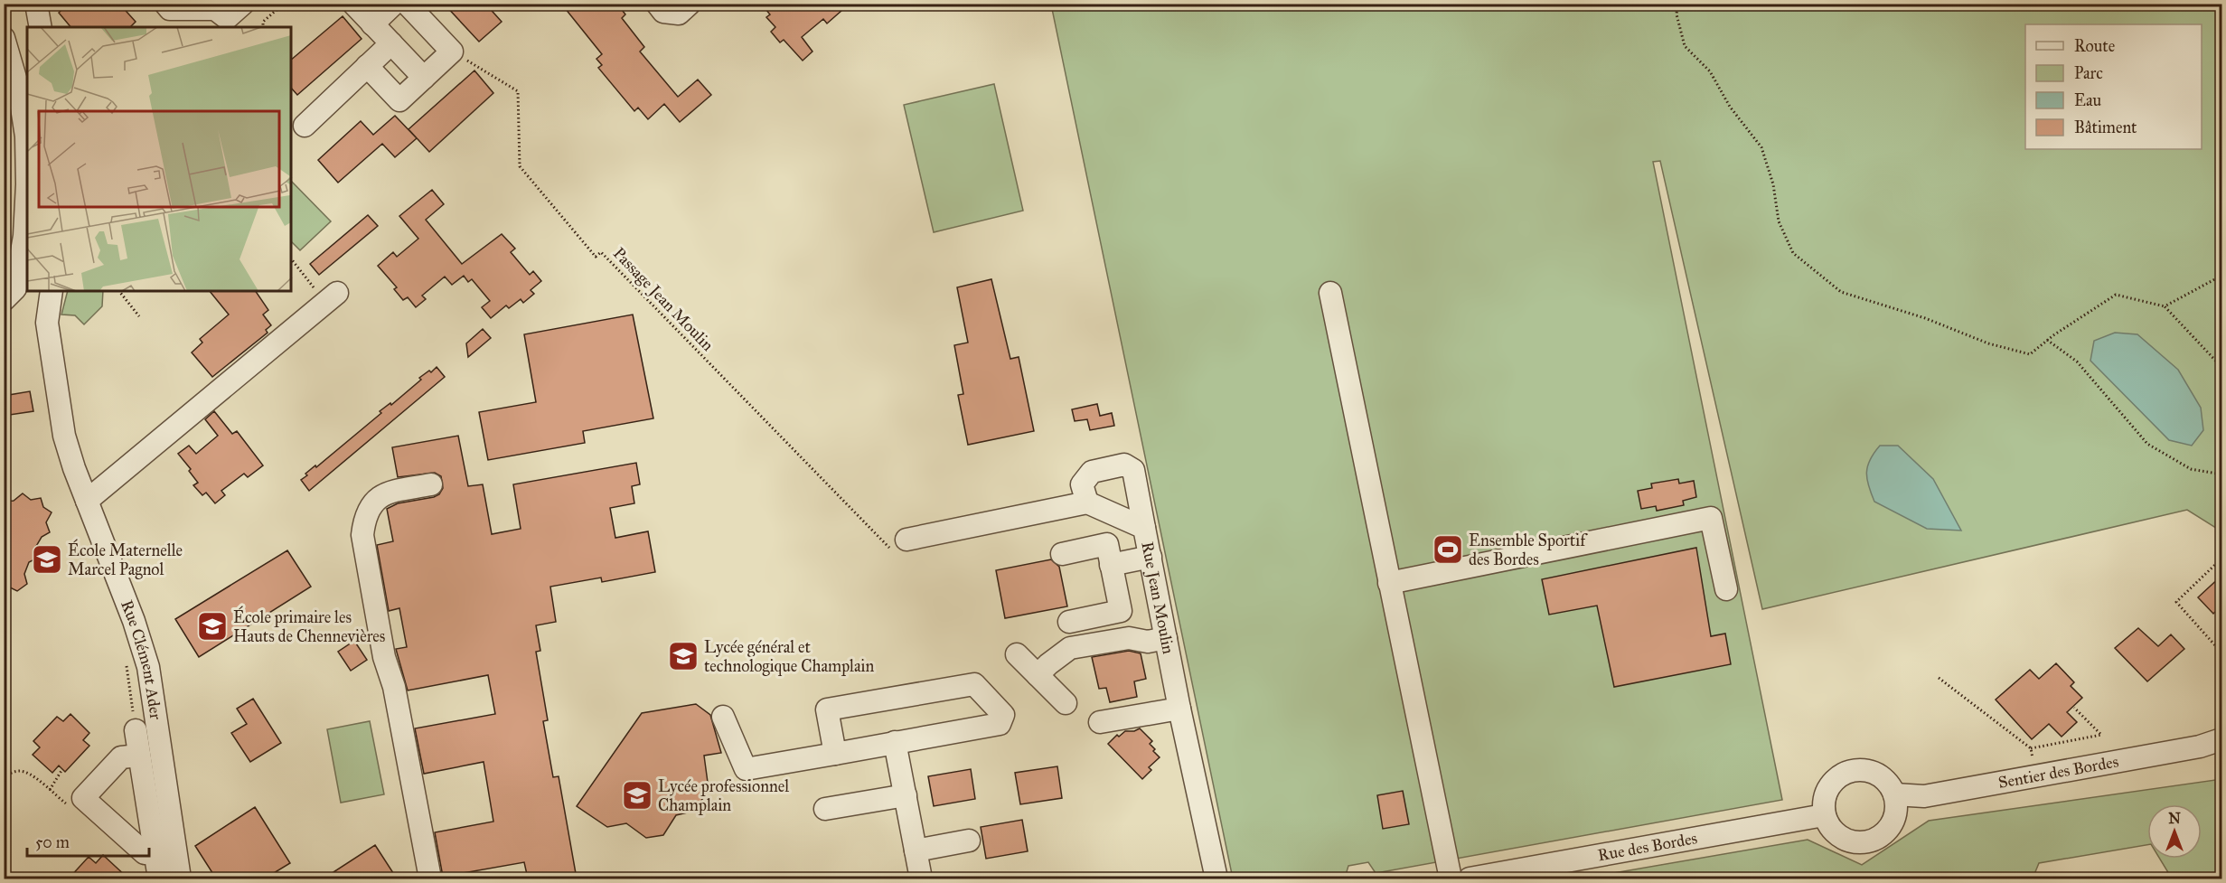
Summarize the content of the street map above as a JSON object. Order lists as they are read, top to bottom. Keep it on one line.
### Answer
{"streets":{"street":["Rue Jean Moulin","Rue Clément Ader","Sentier des Bordes","Rue des Bordes"],"path":["Passage Jean Moulin"]},"crossings":[["Sentier des Bordes","Rue des Bordes"]],"places":{"sports":["Ensemble Sportif des Bordes"],"school or university":["École Maternelle Marcel Pagnol","École primaire les Hauts de Chennevières","Lycée général et technologique Champlain","Lycée professionnel Champlain"]},"legend":["Route","Parc","Eau","Bâtiment"],"scale_bar":"50 m","north":"top"}
